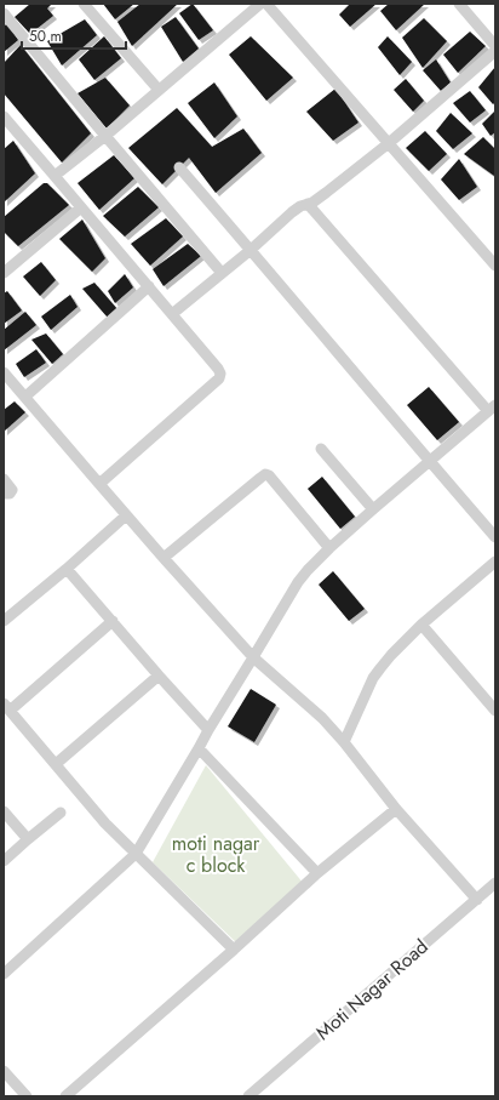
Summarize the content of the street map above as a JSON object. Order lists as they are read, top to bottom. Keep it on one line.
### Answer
{"streets":{"street":["Moti Nagar Road"]},"parks":["moti nagar c block"],"scale_bar":"50 m"}
